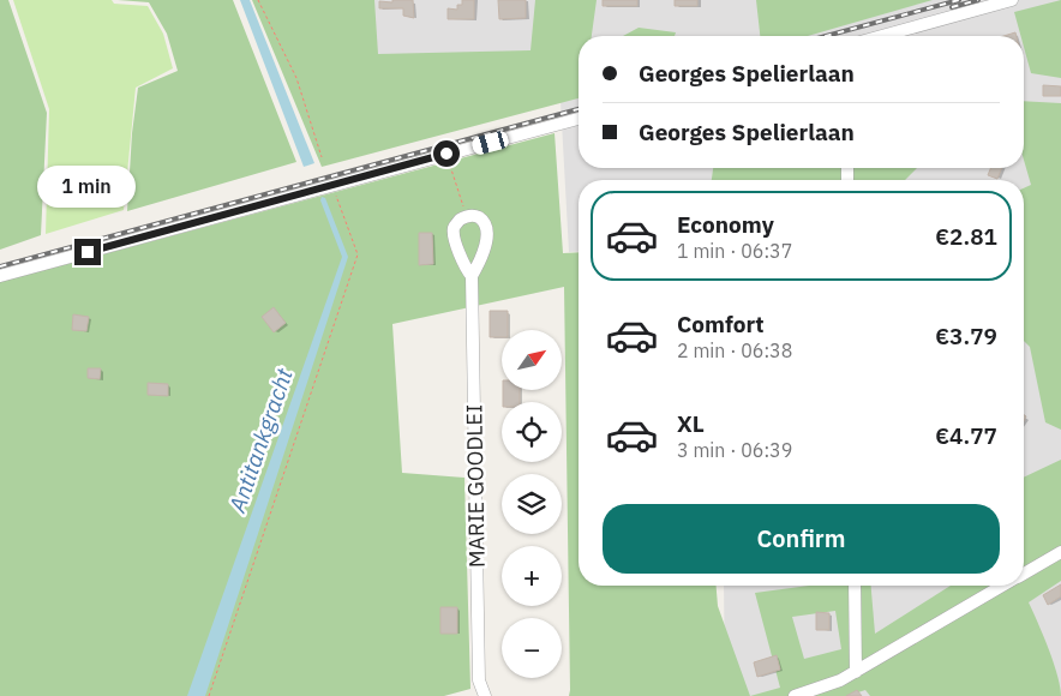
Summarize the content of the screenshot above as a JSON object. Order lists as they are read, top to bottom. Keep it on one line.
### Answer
{"streets":{"street":["MARIE GOODLEI"]},"water":["Antitankgracht"],"north":"top right","page":{"banner":["Georges Spelierlaan","Georges Spelierlaan"],"bubble":"1 min","list":[{"name":"Economy","note":"1 min · 06:37","value":"€2.81"},{"name":"Comfort","note":"2 min · 06:38","value":"€3.79"},{"name":"XL","note":"3 min · 06:39","value":"€4.77"}],"map_buttons":["+","−"],"buttons":"Confirm"}}
